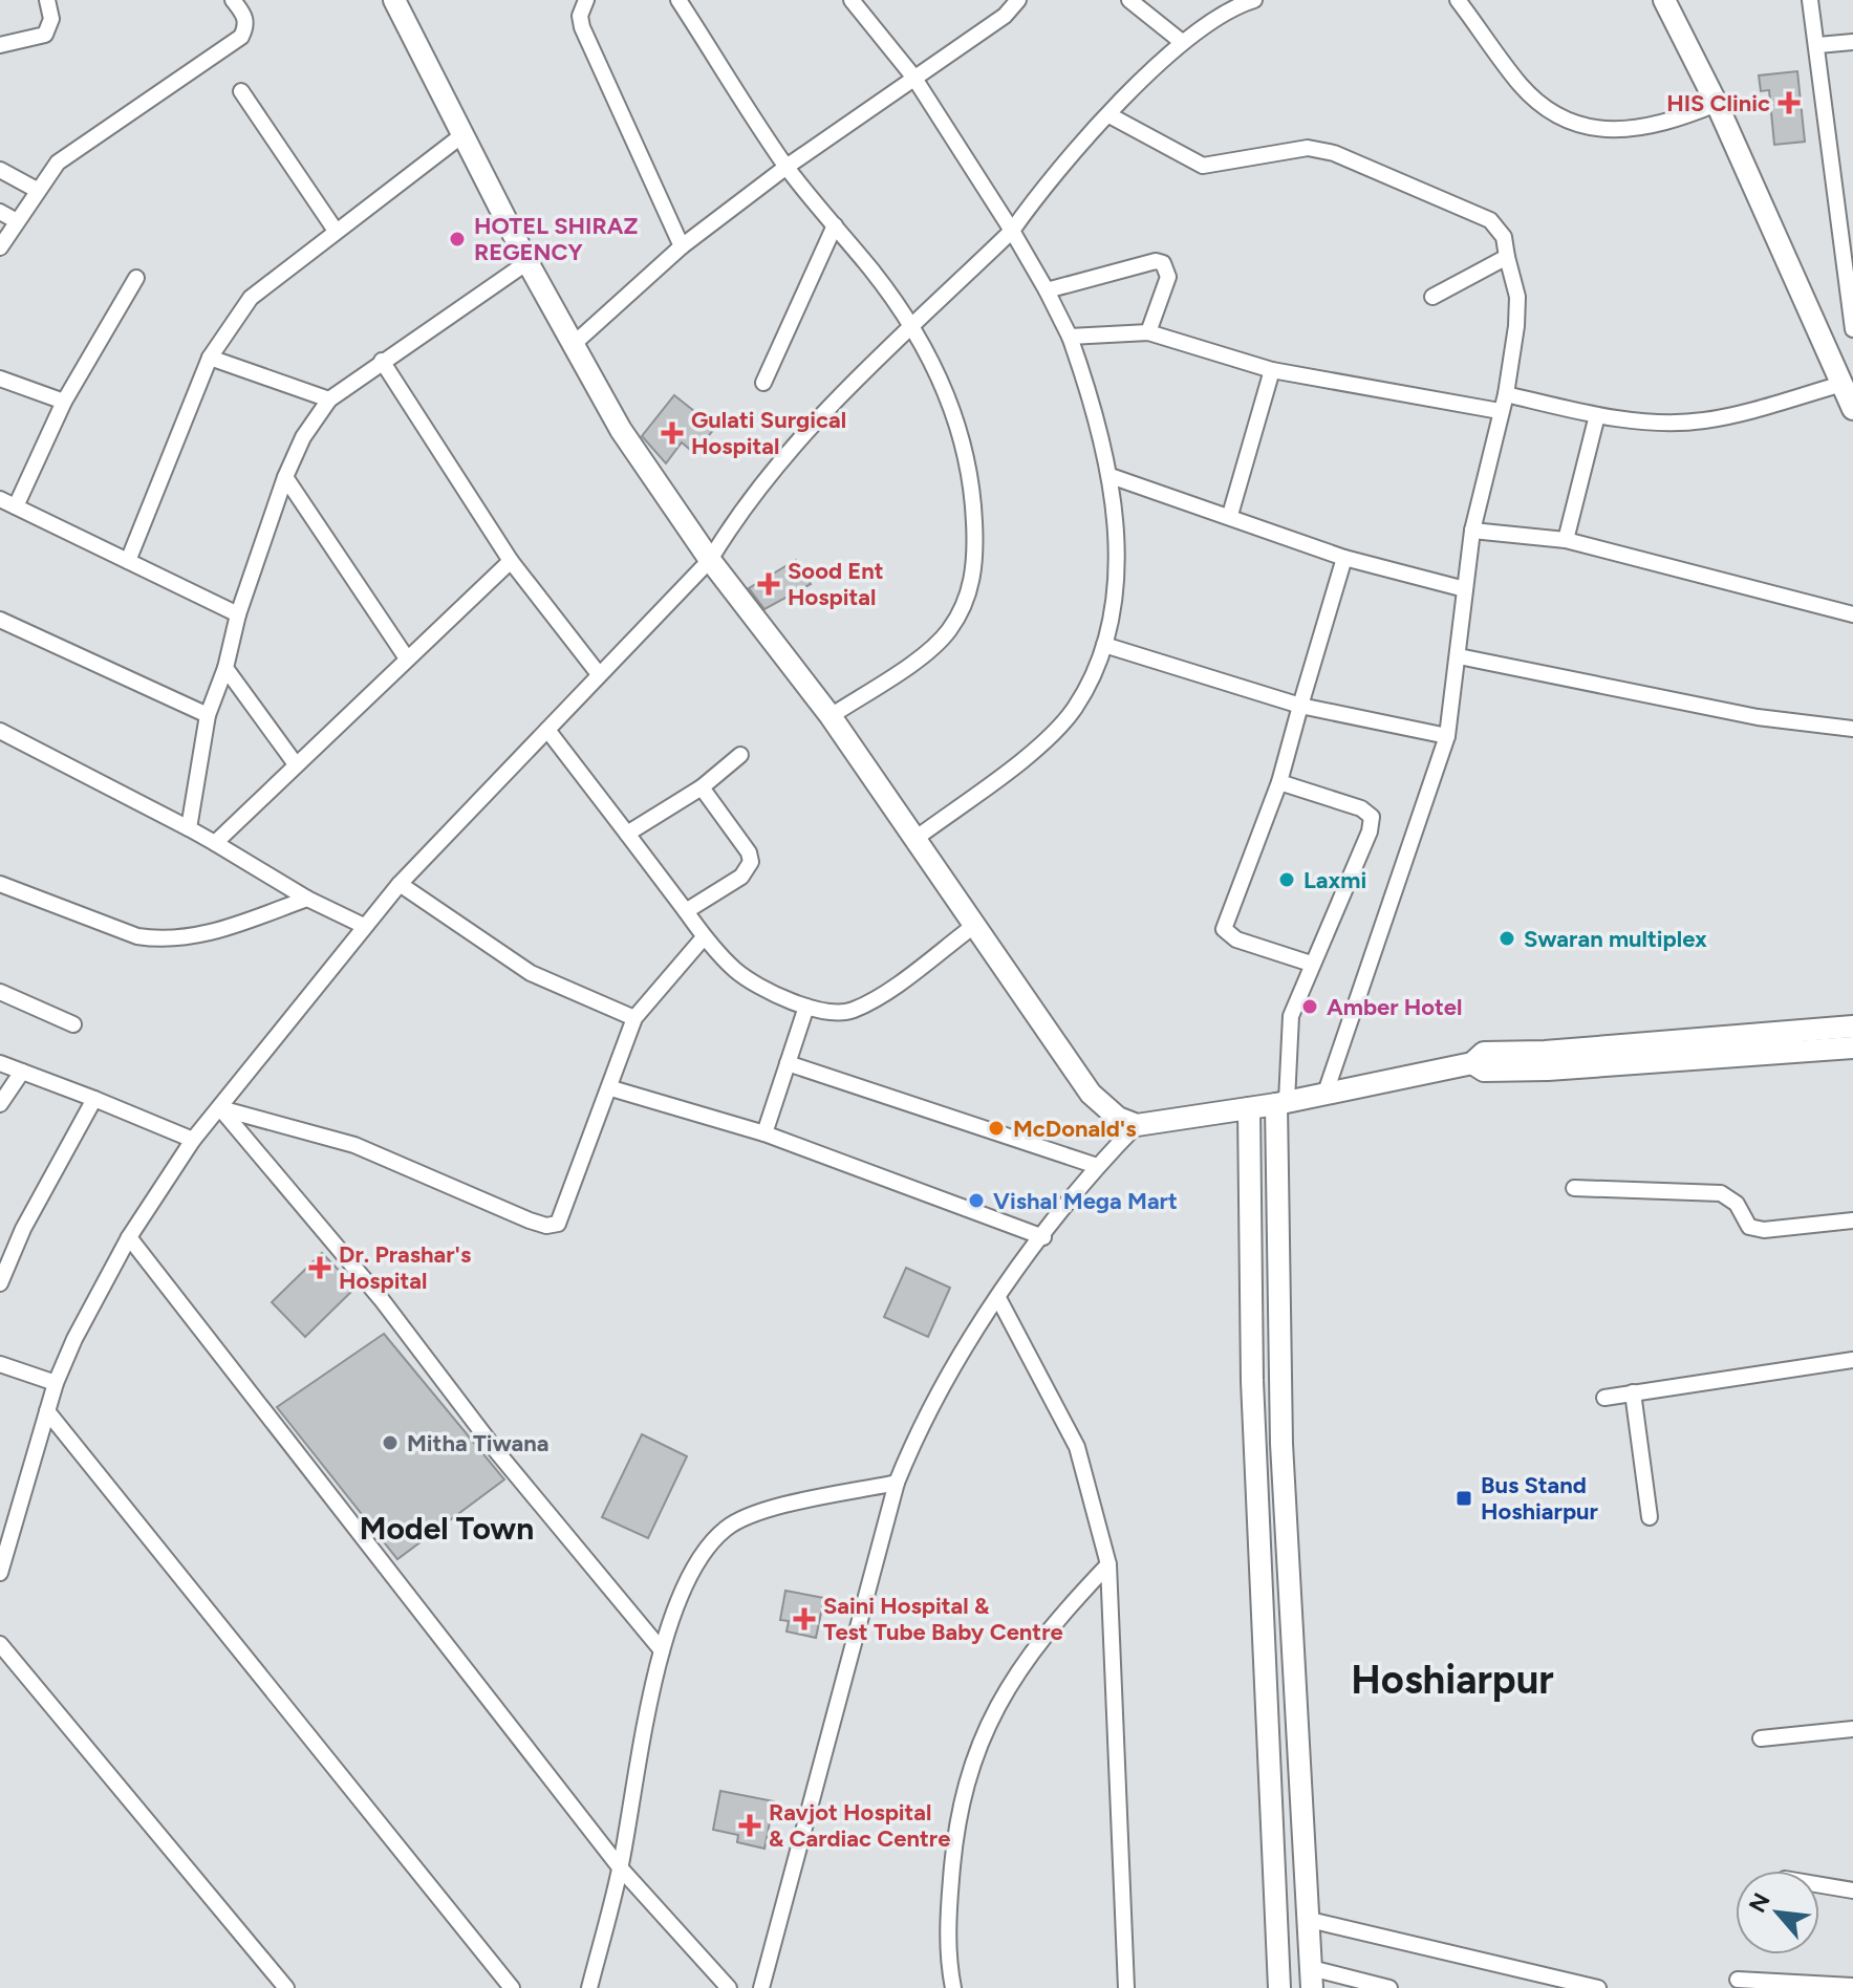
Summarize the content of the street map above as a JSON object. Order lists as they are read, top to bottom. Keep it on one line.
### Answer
{"districts":["Model Town","Hoshiarpur"],"places":{"health":["HIS Clinic","Gulati Surgical Hospital","Sood Ent Hospital","Dr. Prashar's Hospital","Saini Hospital & Test Tube Baby Centre","Ravjot Hospital & Cardiac Centre"],"other":["HOTEL SHIRAZ REGENCY","Laxmi","Swaran multiplex","Amber Hotel","McDonald's","Vishal Mega Mart","Mitha Tiwana"],"transit":["Bus Stand Hoshiarpur"]},"north":"top left"}
